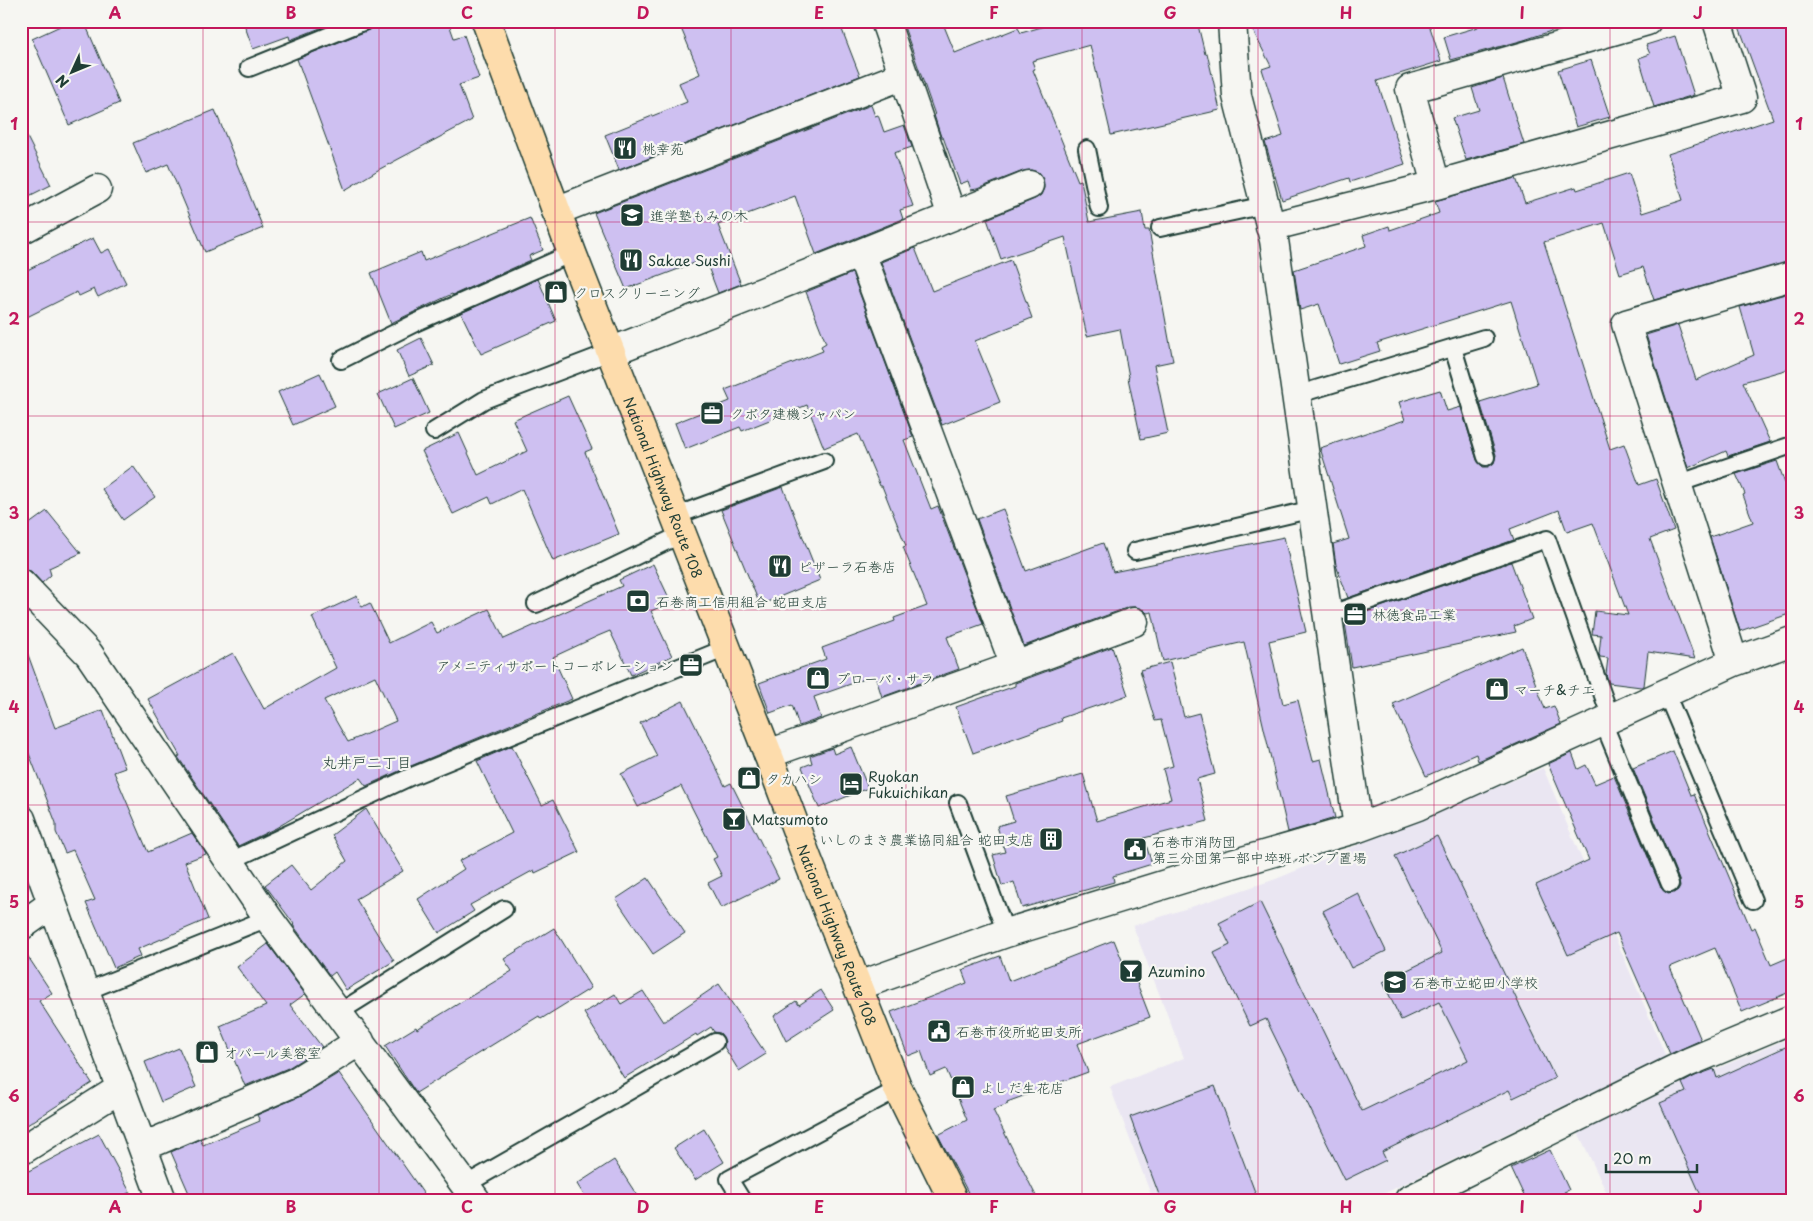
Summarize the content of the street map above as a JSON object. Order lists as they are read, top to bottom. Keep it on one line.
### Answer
{"streets":{"highway":["National Highway Route 108"]},"districts":["丸井戸二丁目"],"places":{"restaurant":["桃幸苑","Sakae Sushi","ピザーラ石巻店"],"school or university":["進学塾もみの木","石巻市立蛇田小学校"],"shop":["クロスクリーニング","プローバ・サラ","マーチ&チエ","タカハシ","オパール美容室","よしだ生花店"],"office":["クボタ建機ジャパン","林徳食品工業","アメニティサポートコーポレーション"],"bank":["石巻商工信用組合 蛇田支店"],"hotel":["Ryokan Fukuichikan"],"bar":["Matsumoto","Azumino"],"building":["いしのまき農業協同組合 蛇田支店"],"public building":["石巻市消防団 第三分団第一部中埣班 ポンプ置場","石巻市役所蛇田支所"]},"scale_bar":"20 m","north":"bottom left","grid":{"columns":["A","B","C","D","E","F","G","H","I","J"],"rows":["1","2","3","4","5","6"]}}
